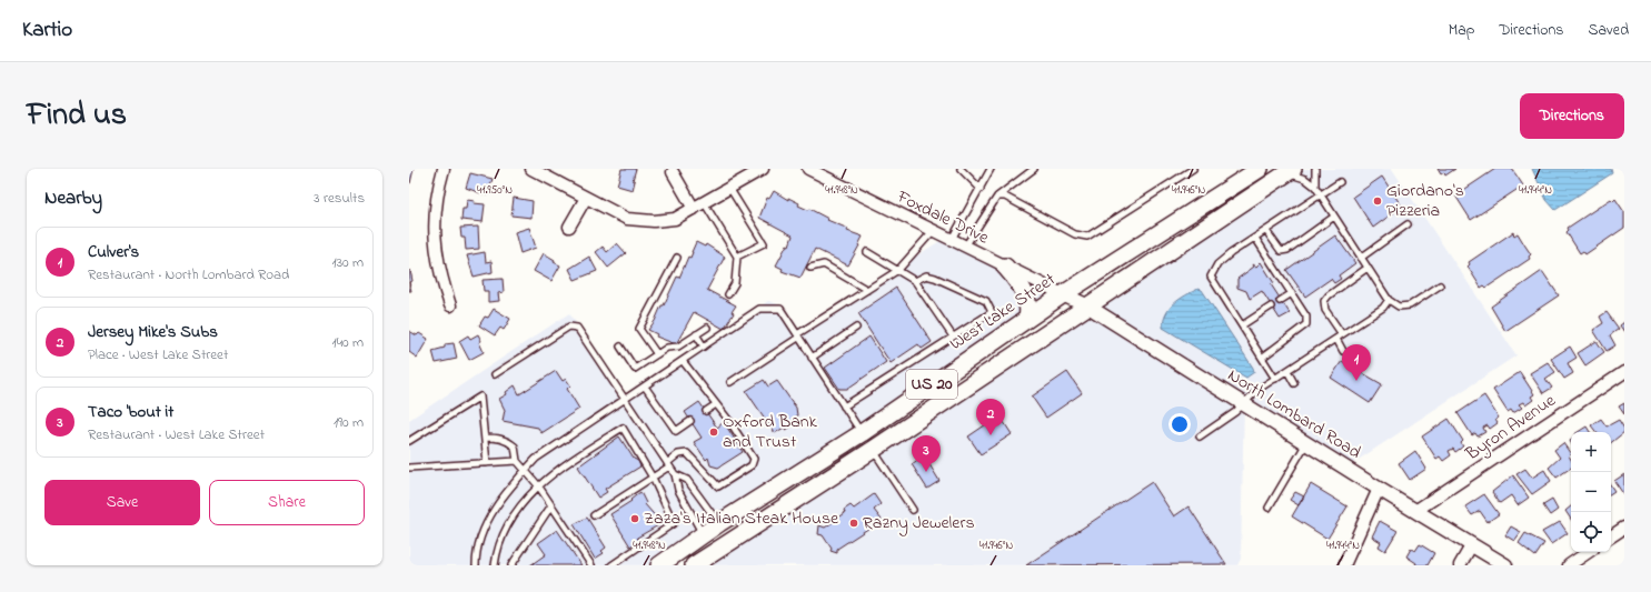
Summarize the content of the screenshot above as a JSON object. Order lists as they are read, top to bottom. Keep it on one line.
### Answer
{"streets":{"main road":["West Lake Street","US 20"],"street":["Foxdale Drive","North Lombard Road","Byron Avenue"]},"crossings":[["Foxdale Drive","West Lake Street"],["Foxdale Drive","North Lombard Road"],["West Lake Street","North Lombard Road"],["US 20","North Lombard Road"],["North Lombard Road","Byron Avenue"]],"places":["Giordano's Pizzeria","Oxford Bank and Trust","Zaza's Italian Steak House","Razny Jewelers"],"page":{"header":"Kartio","nav":["Map","Directions","Saved"],"title":"Find us","buttons":["Directions",["Save","Share"]],"heading":["Nearby","3 results"],"list":[{"mark":"1","name":"Culver's","note":"Restaurant · North Lombard Road","value":"130 m"},{"mark":"2","name":"Jersey Mike's Subs","note":"Place · West Lake Street","value":"140 m"},{"mark":"3","name":"Taco 'bout it","note":"Restaurant · West Lake Street","value":"190 m"}],"pins":["1","2","3"],"map_buttons":["+","−"]},"coordinates":["41.950°N","41.948°N","41.946°N","41.944°N"]}
